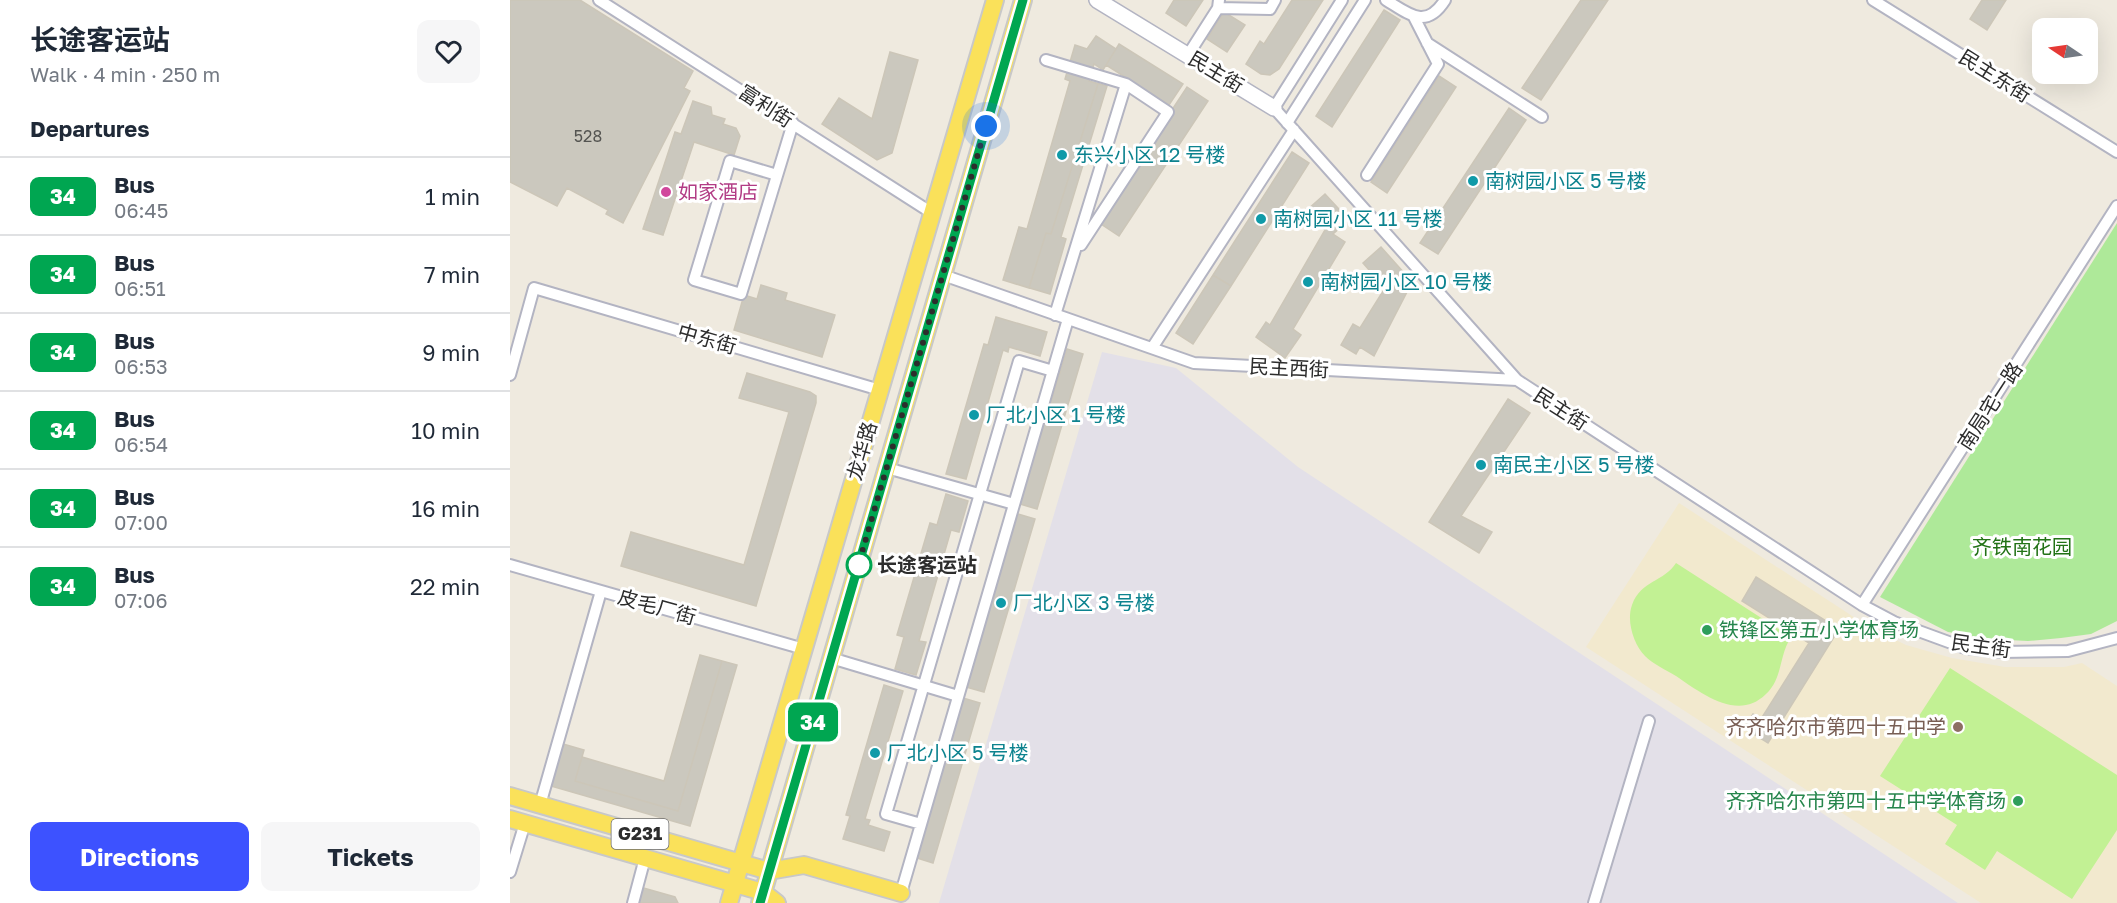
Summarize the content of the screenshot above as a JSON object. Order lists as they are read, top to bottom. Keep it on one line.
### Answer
{"streets":{"main road":["民主街","龙华路","G231"],"street":["民主东街","富利街","中东街","民主西街","南局宅一路","皮毛厂街"]},"crossings":[["民主街","民主西街"],["民主街","南局宅一路"],["富利街","龙华路"],["中东街","龙华路"],["民主西街","龙华路"],["龙华路","皮毛厂街"],["龙华路","G231"]],"parks":["齐铁南花园"],"places":["东兴小区 12 号楼","南树园小区 5 号楼","如家酒店","南树园小区 11 号楼","南树园小区 10 号楼","厂北小区 1 号楼","南民主小区 5 号楼","长途客运站","厂北小区 3 号楼","铁锋区第五小学体育场","齐齐哈尔市第四十五中学","厂北小区 5 号楼","齐齐哈尔市第四十五中学体育场"],"lines":["bus line 34"],"house_numbers":["528"],"north":"left","page":{"heading":[["长途客运站","Walk · 4 min · 250 m"],"Departures"],"on_map":"34","list":[{"mark":"34","name":"Bus","note":"06:45","value":"1 min"},{"mark":"34","name":"Bus","note":"06:51","value":"7 min"},{"mark":"34","name":"Bus","note":"06:53","value":"9 min"},{"mark":"34","name":"Bus","note":"06:54","value":"10 min"},{"mark":"34","name":"Bus","note":"07:00","value":"16 min"},{"mark":"34","name":"Bus","note":"07:06","value":"22 min"}],"buttons":["Directions","Tickets"]}}
